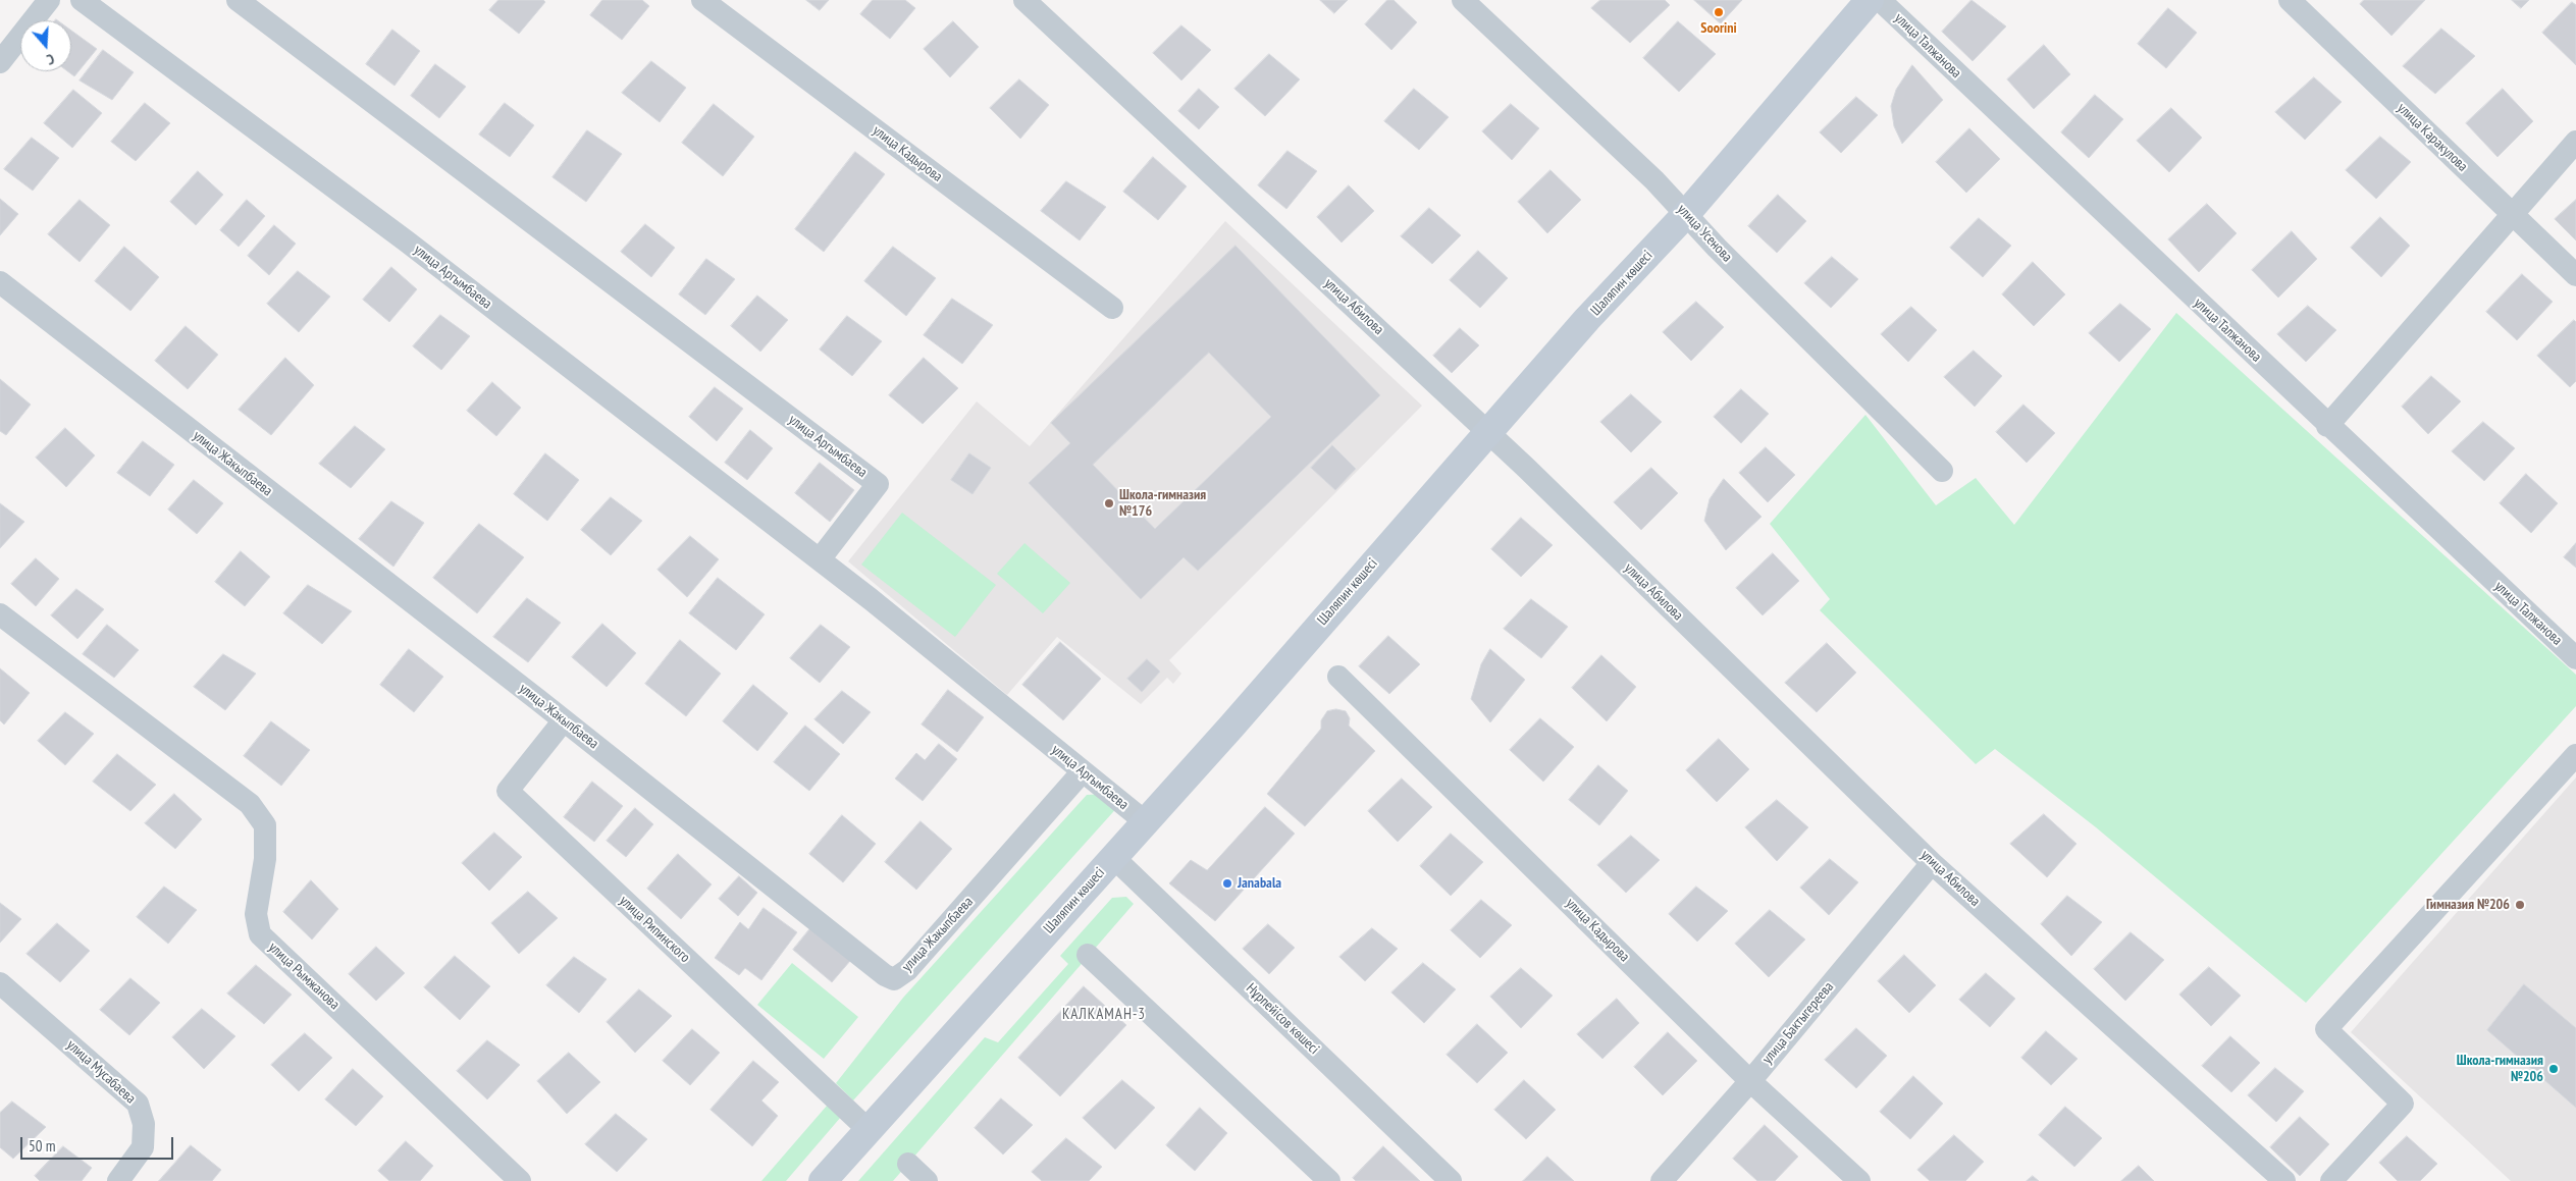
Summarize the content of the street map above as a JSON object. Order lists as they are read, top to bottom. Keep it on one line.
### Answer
{"streets":{"main road":["Шаляпин көшесі"],"street":["улица Талжанова","улица Каракулова","улица Кадырова","улица Усенова","улица Аргымбаева","улица Абилова","улица Жакыпбаева","улица Рипинского","улица Рымжанова","Нұрпейісов көшесі","улица Бактыгереева","улица Мусабаева"]},"crossings":[["улица Кадырова","улица Бактыгереева"],["улица Усенова","Шаляпин көшесі"],["улица Аргымбаева","Шаляпин көшесі"],["улица Аргымбаева","улица Жакыпбаева"],["Шаляпин көшесі","улица Абилова"],["Шаляпин көшесі","улица Рипинского"],["Шаляпин көшесі","Нұрпейісов көшесі"],["улица Абилова","улица Бактыгереева"],["улица Жакыпбаева","улица Рипинского"]],"districts":["КАЛКАМАН-3"],"places":["Soorini","Школа-гимназия №176","Janabala","Гимназия №206","Школа-гимназия №206"],"scale_bar":"50 m","north":"bottom"}
